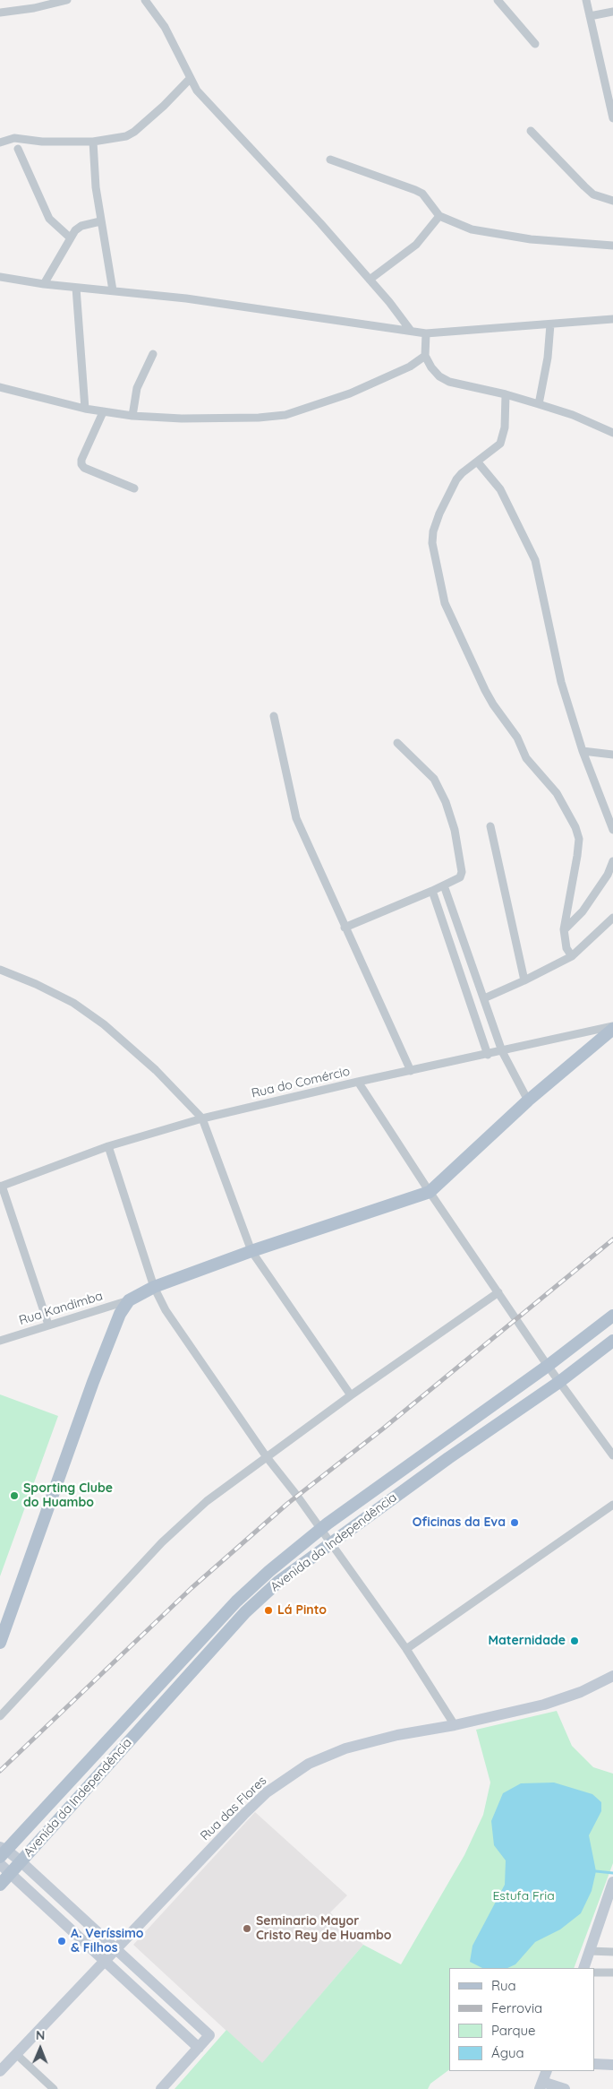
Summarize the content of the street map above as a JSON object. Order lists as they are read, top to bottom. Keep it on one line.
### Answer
{"streets":{"main road":["Avenida da Independência"],"street":["Rua do Comércio","Rua Kandimba","Rua das Flores"]},"parks":["Estufa Fria"],"places":["Sporting Clube do Huambo","Oficinas da Eva","Lá Pinto","Maternidade","Seminario Mayor Cristo Rey de Huambo","A. Veríssimo & Filhos"],"legend":["Rua","Ferrovia","Parque","Água"],"north":"top"}
